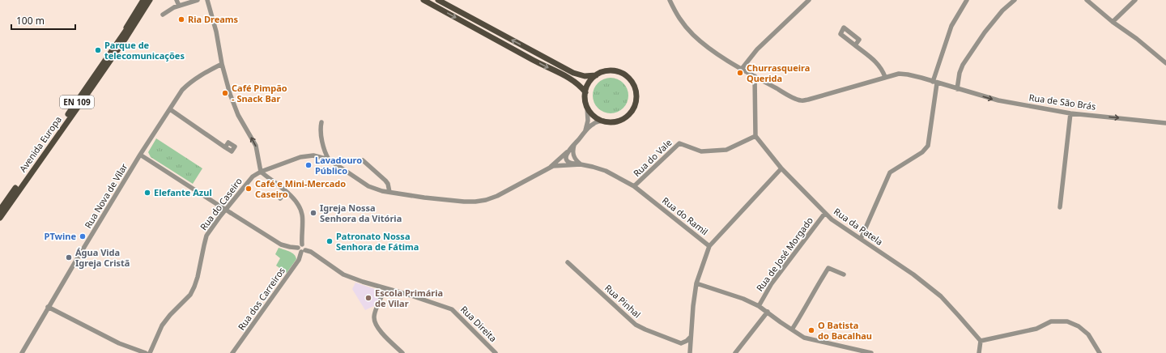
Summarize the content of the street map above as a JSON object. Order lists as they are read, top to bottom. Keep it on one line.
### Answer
{"streets":{"main road":["EN 109","Avenida Europa"],"street":["Rua de São Brás","Rua do Vale","Rua Nova de Vilar","Rua do Caseiro","Rua do Ramil","Rua da Patela","Rua de José Morgado","Rua dos Carreiros","Rua Pinhal","Rua Direita"]},"crossings":[["Rua do Vale","Rua do Ramil"],["Rua do Vale","Rua da Patela"],["Rua do Ramil","Rua Pinhal"],["Rua da Patela","Rua de José Morgado"],["Rua dos Carreiros","Rua Direita"]],"one_way":["Rua de São Brás"],"places":["Ria Dreams","Parque de telecomunicações","Churrasqueira Querida","Café Pimpão - Snack Bar","Lavadouro Público","Café e Mini-Mercado Caseiro","Elefante Azul","Igreja Nossa Senhora da Vitória","PTwine","Patronato Nossa Senhora de Fátima","Água Vida Igreja Cristã","Escola Primária de Vilar","O Batista do Bacalhau"],"scale_bar":"100 m"}
